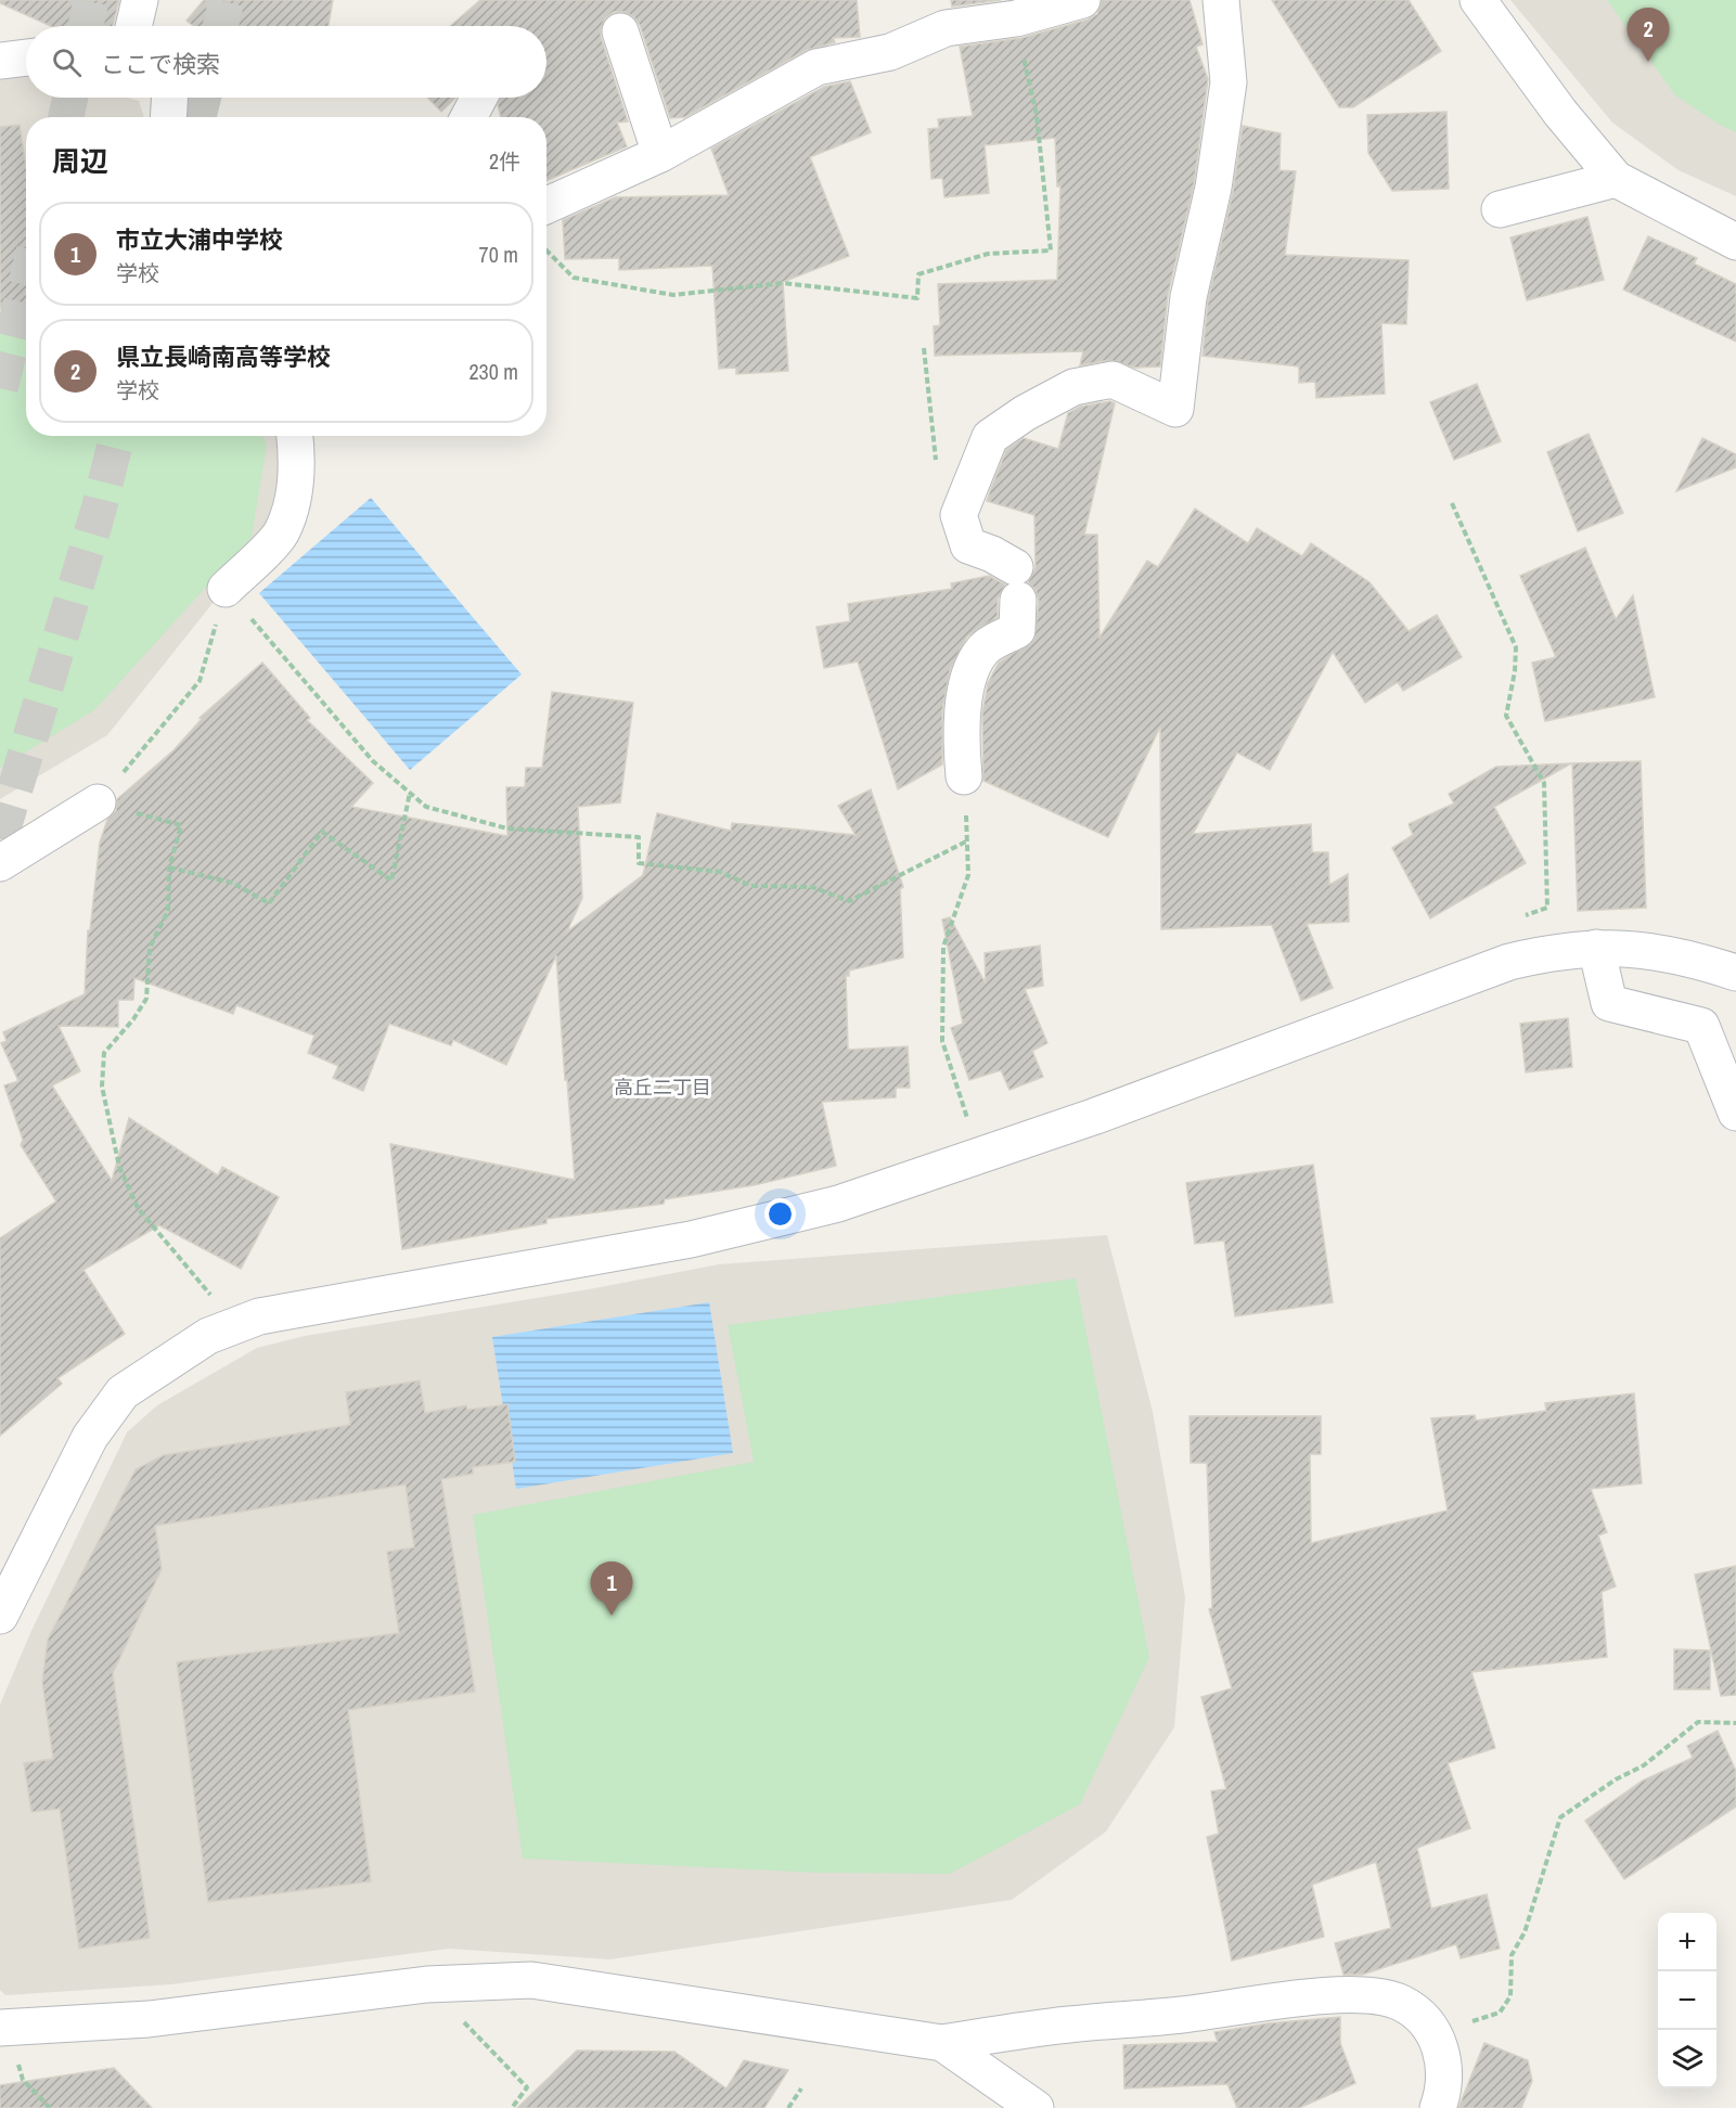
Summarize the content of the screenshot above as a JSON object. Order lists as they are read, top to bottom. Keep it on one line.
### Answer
{"districts":["高丘二丁目"],"page":{"pins":["2","1"],"search":"ここで検索","heading":["周辺","2件"],"list":[{"mark":"1","name":"市立大浦中学校","note":"学校","value":"70 m"},{"mark":"2","name":"県立長崎南高等学校","note":"学校","value":"230 m"}],"map_buttons":["+","−"]}}
